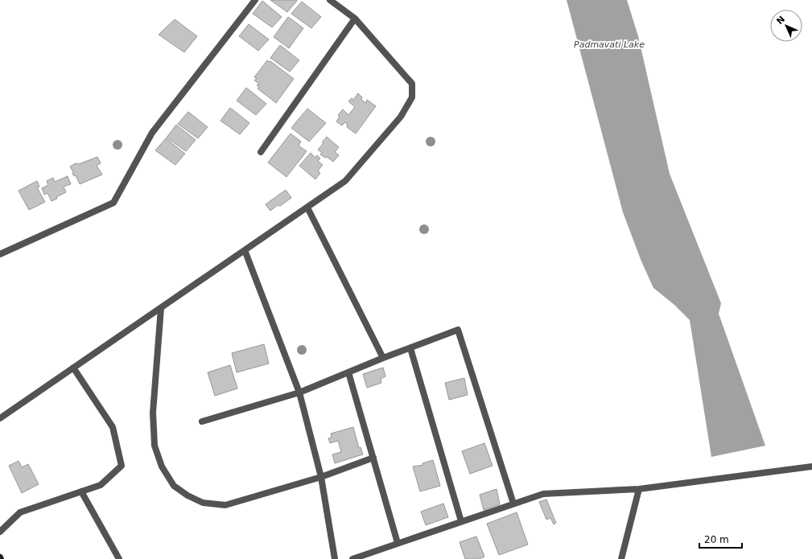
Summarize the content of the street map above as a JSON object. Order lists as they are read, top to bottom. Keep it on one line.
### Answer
{"water":["Padmavati Lake"],"scale_bar":"20 m","north":"top left"}
